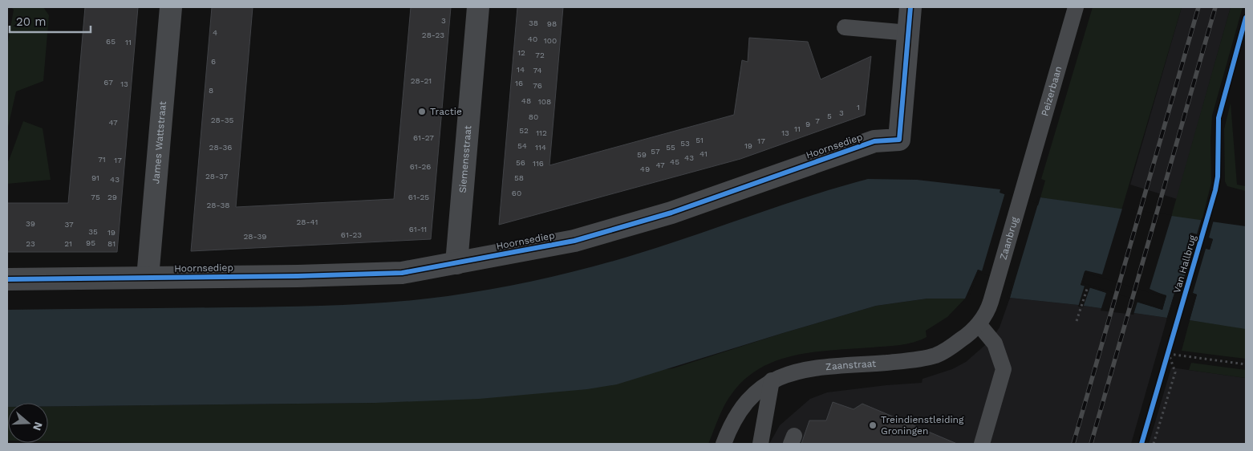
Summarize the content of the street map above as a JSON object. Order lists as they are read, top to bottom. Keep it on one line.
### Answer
{"streets":{"street":["James Wattstraat","Hoornsediep","Siemensstraat"],"lane":["Peizerbaan","Zaanbrug","Zaanstraat"],"cycle path":["Van Hallbrug"]},"crossings":[["Peizerbaan","Zaanbrug"],["James Wattstraat","Hoornsediep"],["Hoornsediep","Siemensstraat"],["Zaanbrug","Zaanstraat"]],"places":["Tractie","Treindienstleiding Groningen"],"house_numbers":["3","38","98","4","28-23","40","100","65","11","12","72","6","14","74","28-21","67","16","13","76","8","48","108","1","3","5","80","28-35","7","47","9","11","52","112","13","61-27","51","17","53","54","19","28-36","114","55","57","41","59","43","71","17","45","56","116","47","61-26","49","28-37","91","58","43","60","75","29","61-25","28-38","28-41","39","37","61-11","35","19","61-23","28-39","95","23","21","81"],"scale_bar":"20 m","north":"right"}
